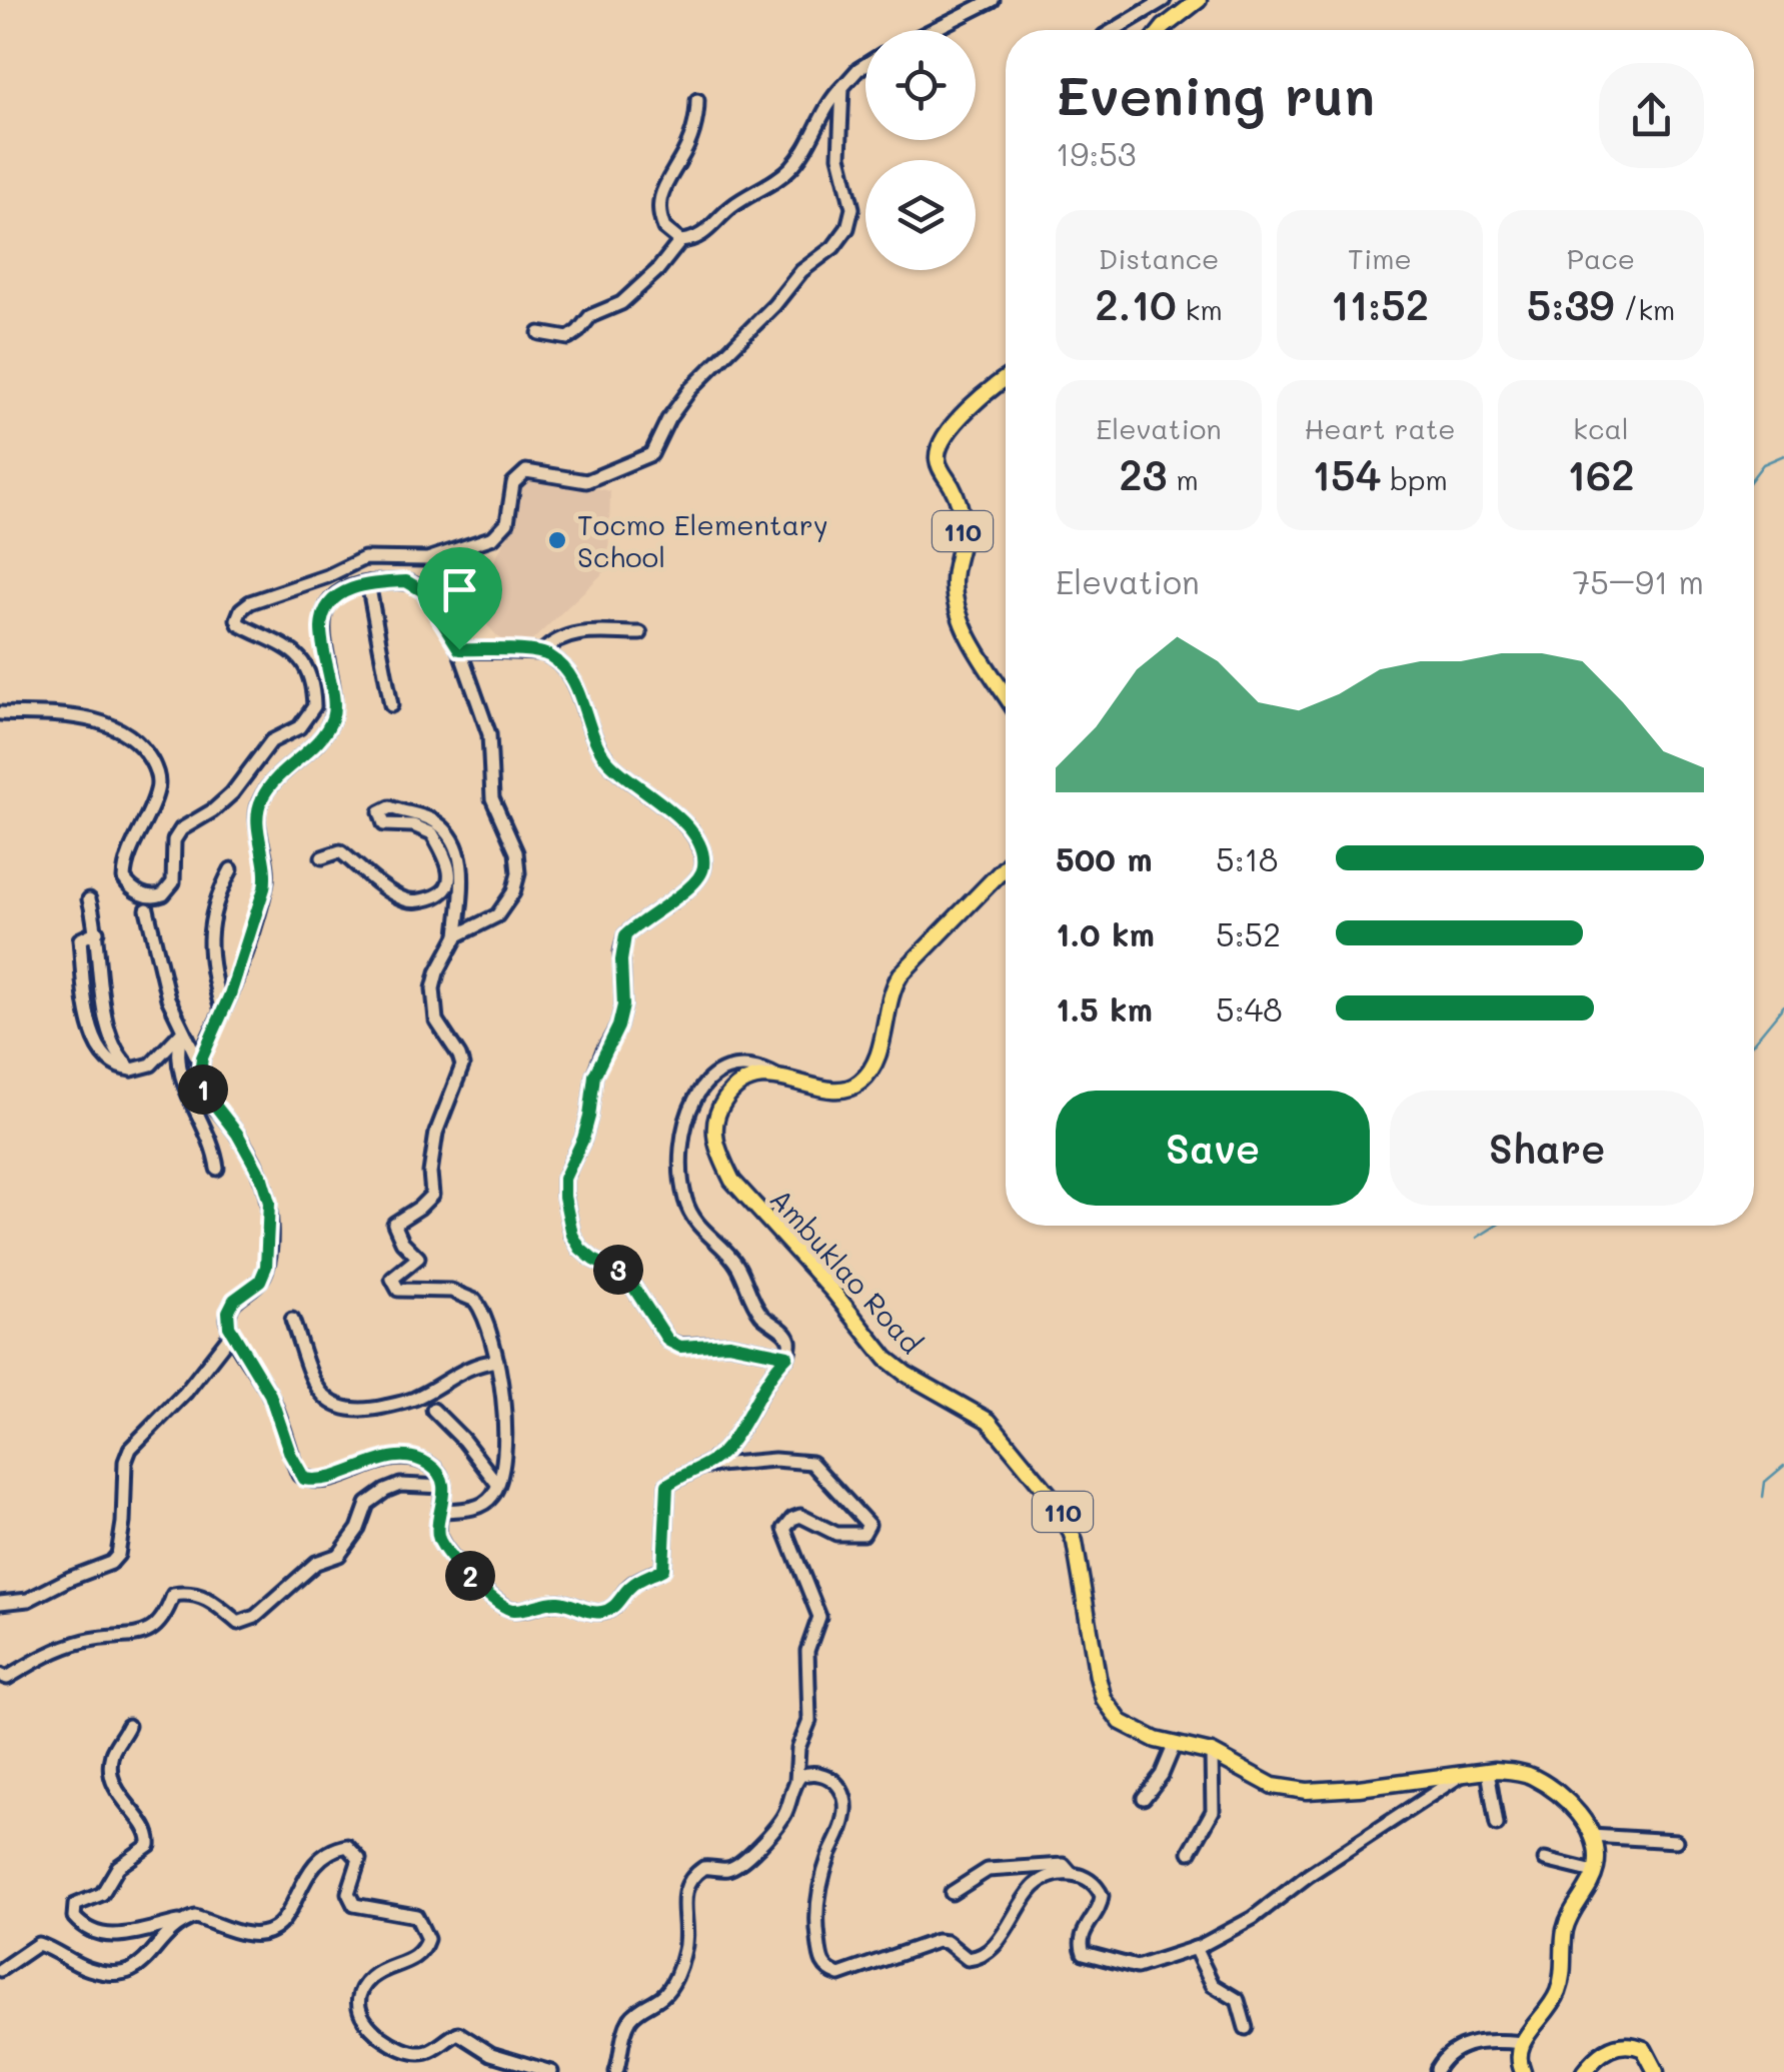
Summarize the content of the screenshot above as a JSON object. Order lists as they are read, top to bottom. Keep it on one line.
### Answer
{"streets":{"main road":["110","Ambuklao Road"]},"places":["Tocmo Elementary School"],"page":{"heading":["Evening run","19:53"],"stats":[["Distance","2.10 km"],["Time","11:52"],["Pace","5:39 /km"],["Elevation","23 m"],["Heart rate","154 bpm"],["kcal","162"]],"chart":["Elevation","75–91 m"],"list":[{"name":"500 m","note":"5:18"},{"name":"1.0 km","note":"5:52"},{"name":"1.5 km","note":"5:48"}],"pins":["1","3","2"],"buttons":["Save","Share"]}}
